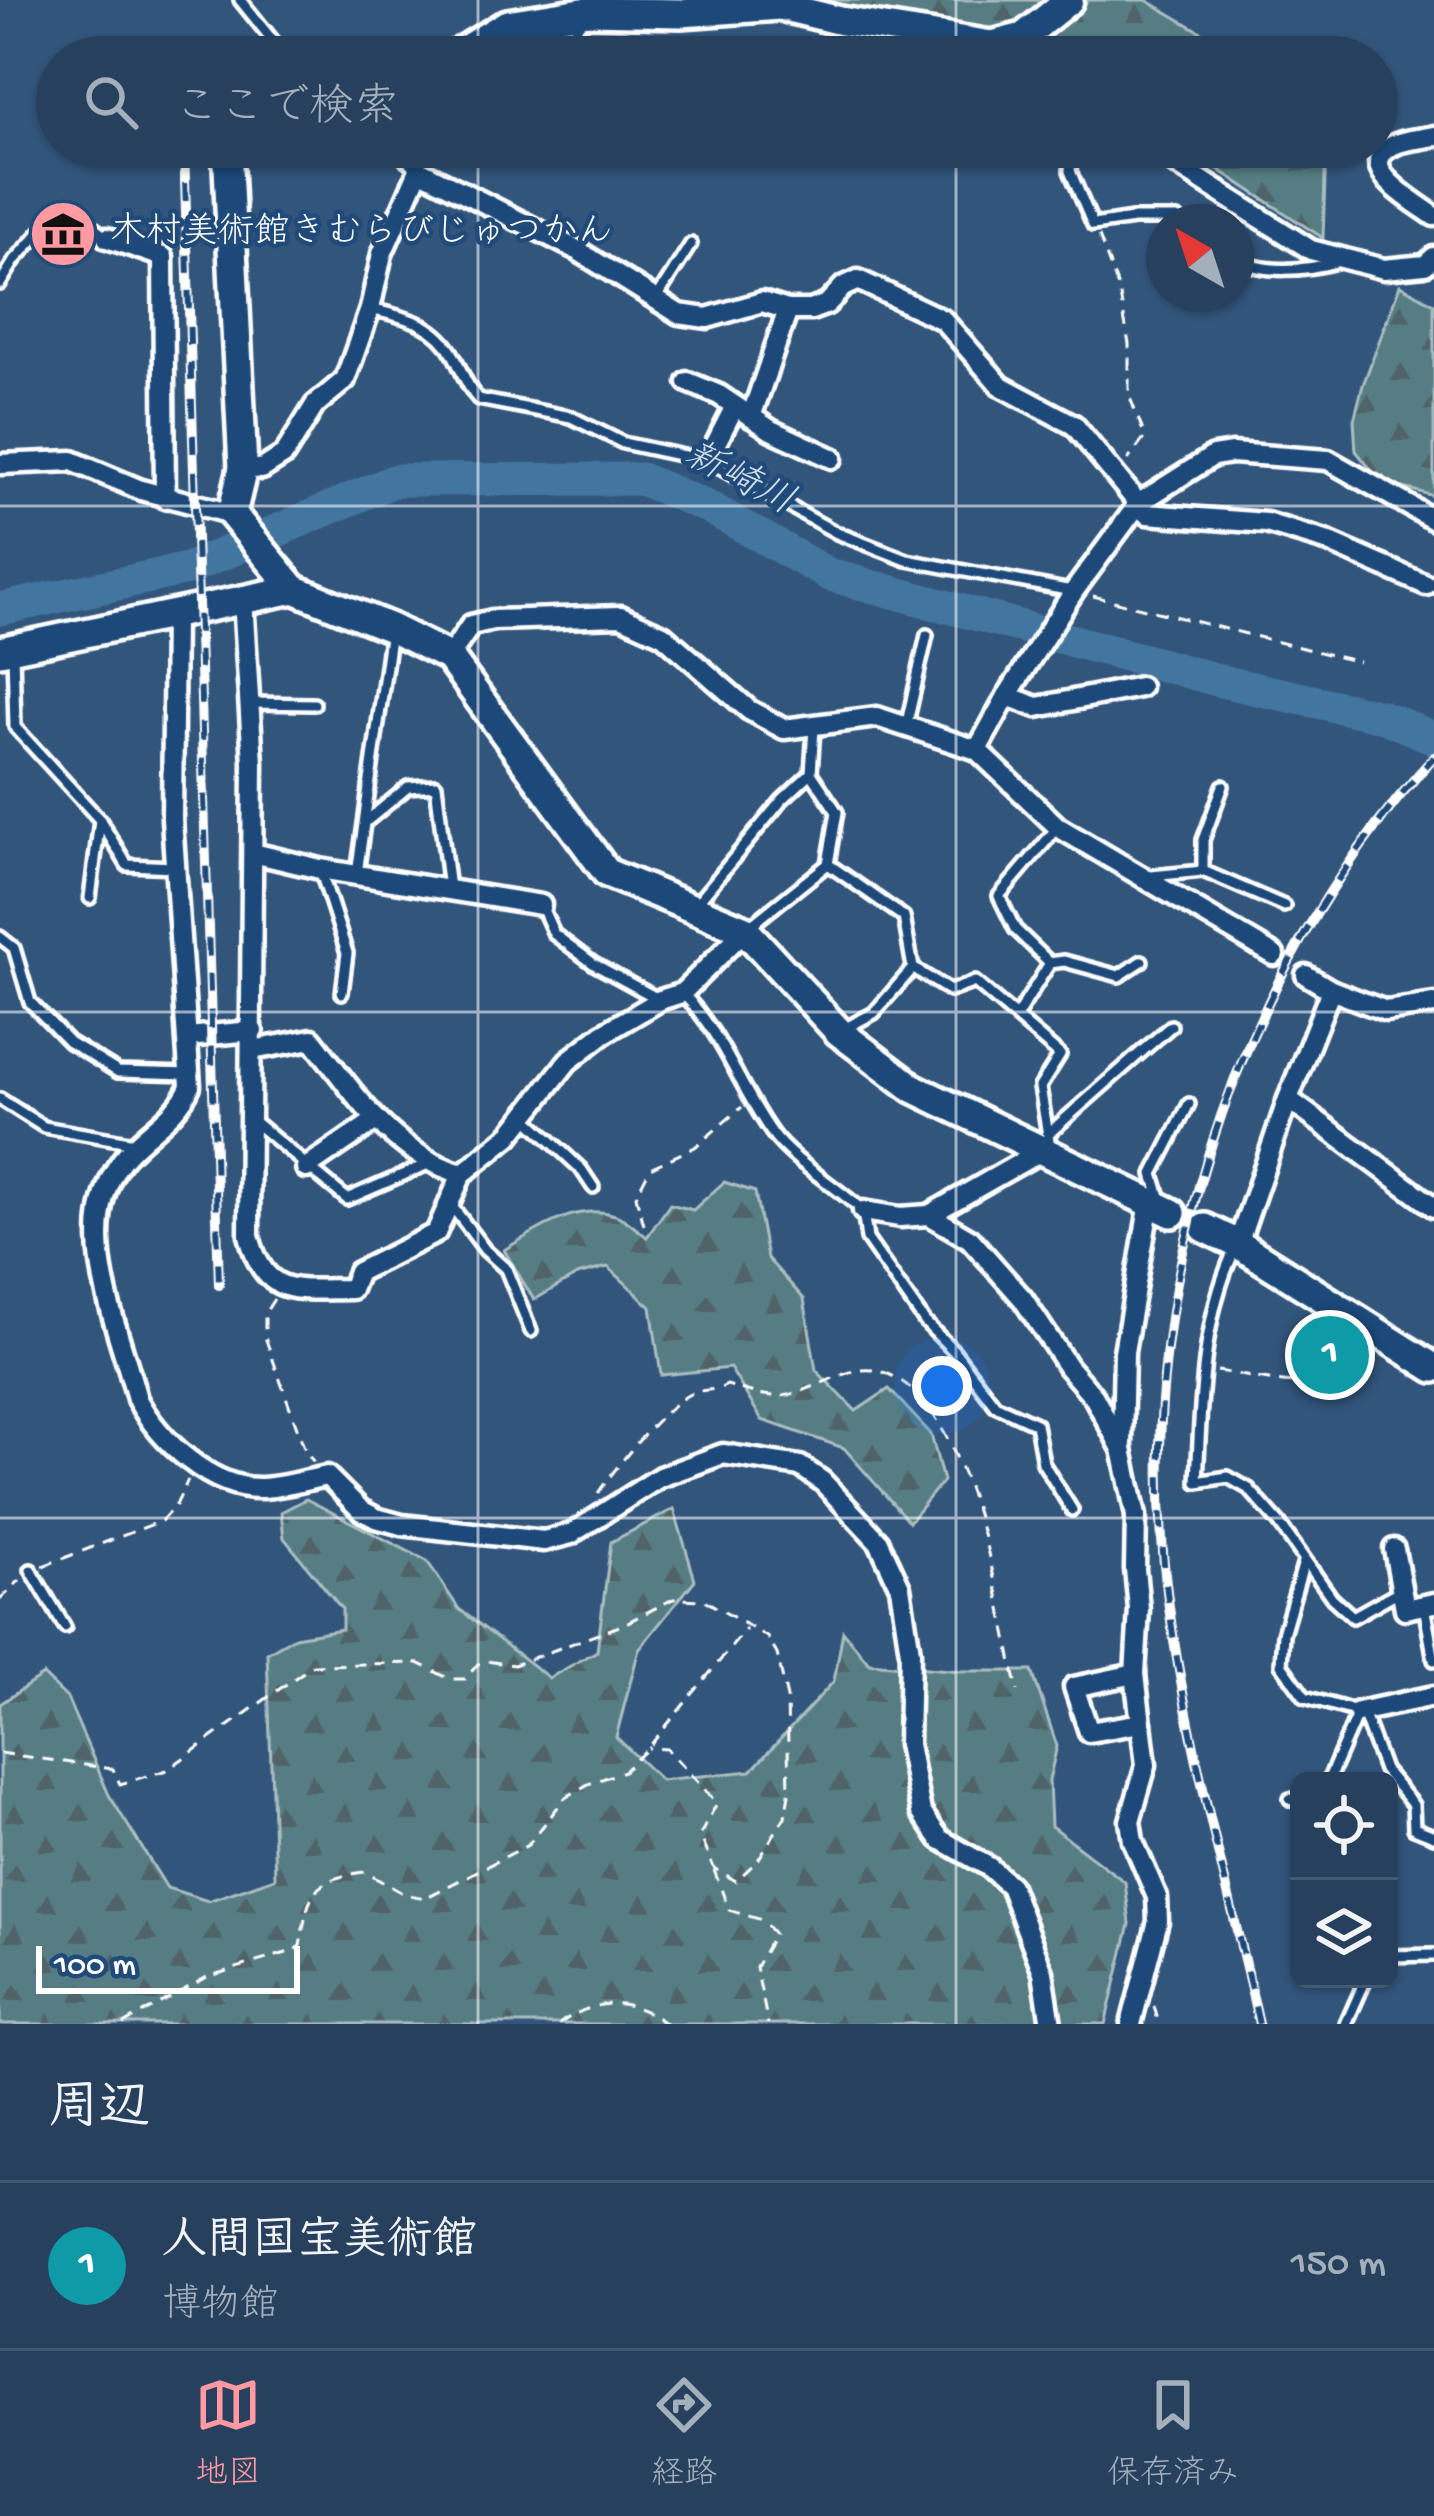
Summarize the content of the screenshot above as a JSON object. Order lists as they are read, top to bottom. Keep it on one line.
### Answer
{"water":["新崎川"],"places":{"museum":["木村美術館きむらびじゅつかん"]},"scale_bar":"100 m","north":"top left","page":{"search":"ここで検索","pins":"1","scale":"100 m","heading":"周辺","list":[{"mark":"1","name":"人間国宝美術館","note":"博物館","value":"150 m"}],"nav":["地図","経路","保存済み"]}}
